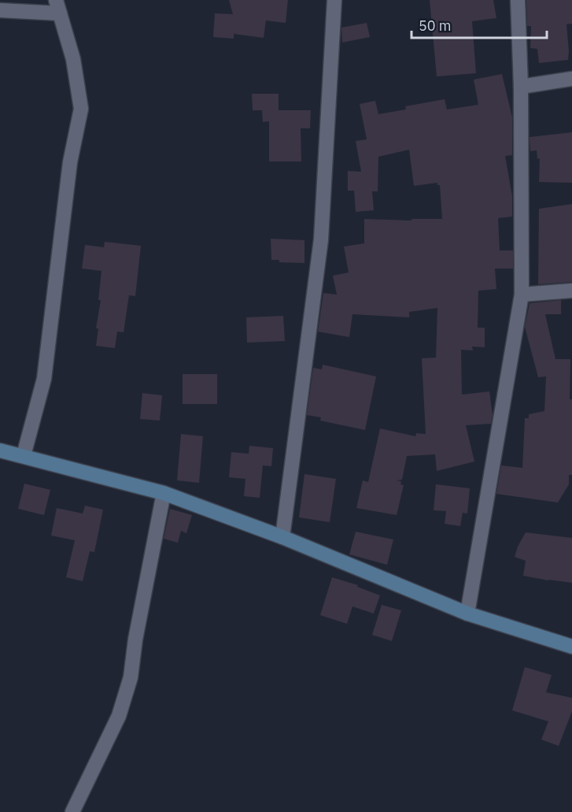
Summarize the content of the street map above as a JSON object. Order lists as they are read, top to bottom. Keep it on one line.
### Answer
{"scale_bar":"50 m"}
